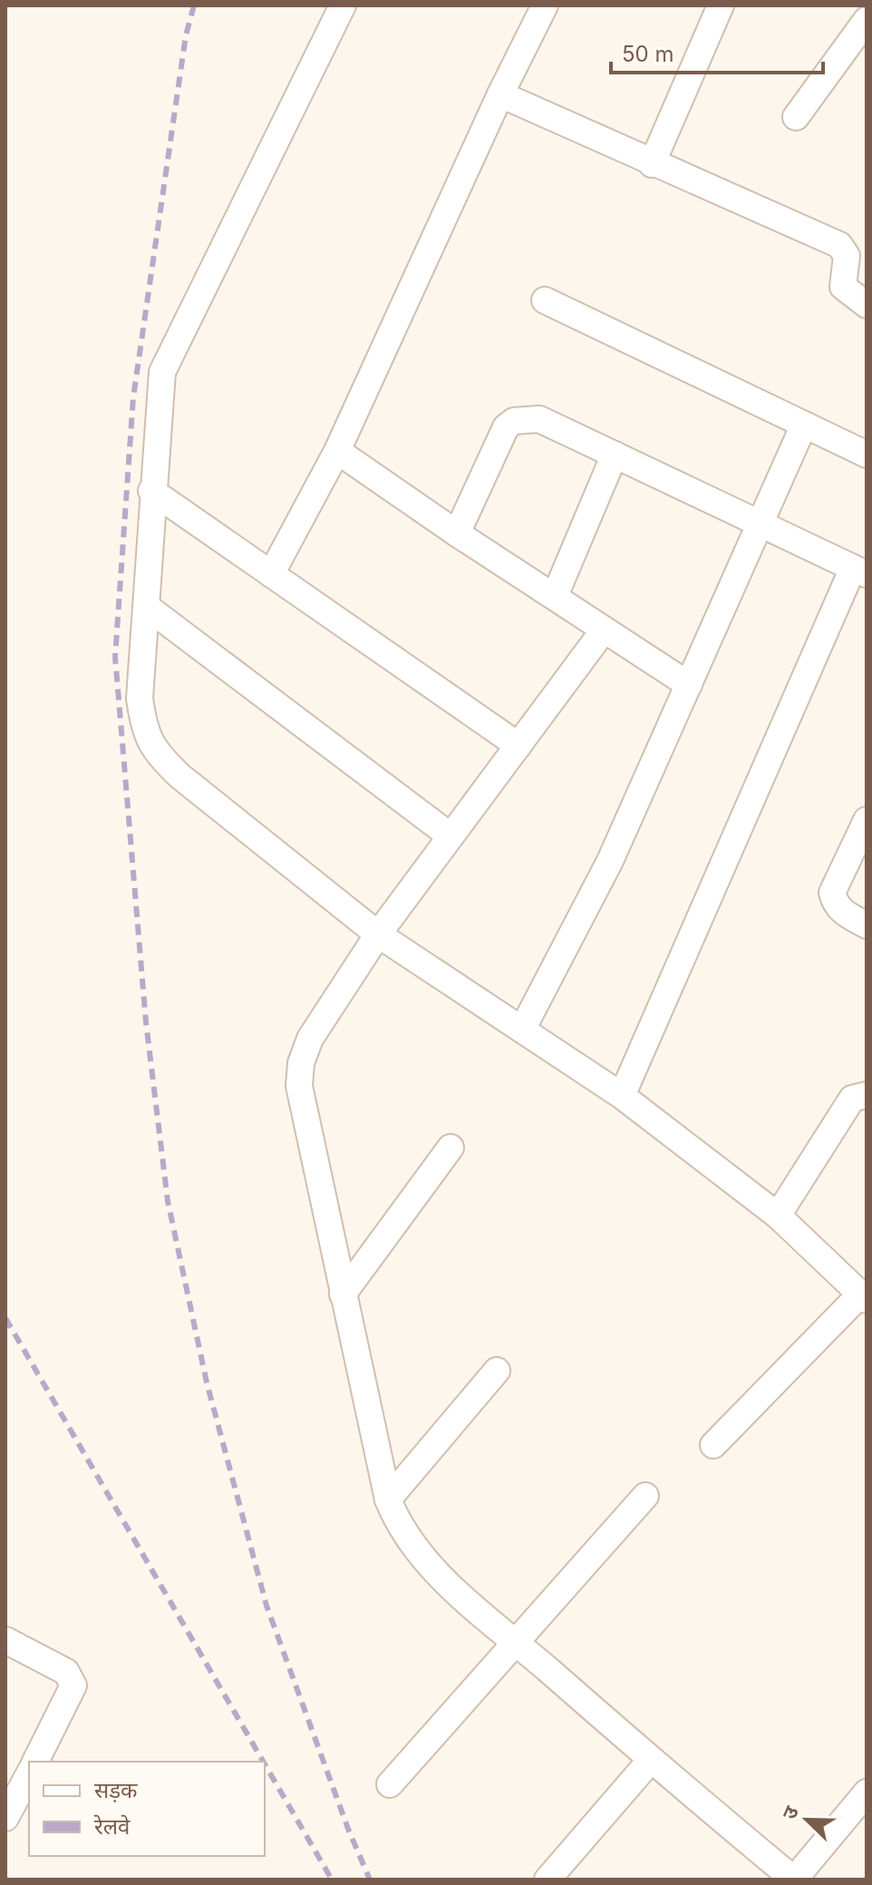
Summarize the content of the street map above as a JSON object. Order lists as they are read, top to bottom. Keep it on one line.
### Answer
{"legend":["सड़क","रेलवे"],"scale_bar":"50 m","north":"top left"}
